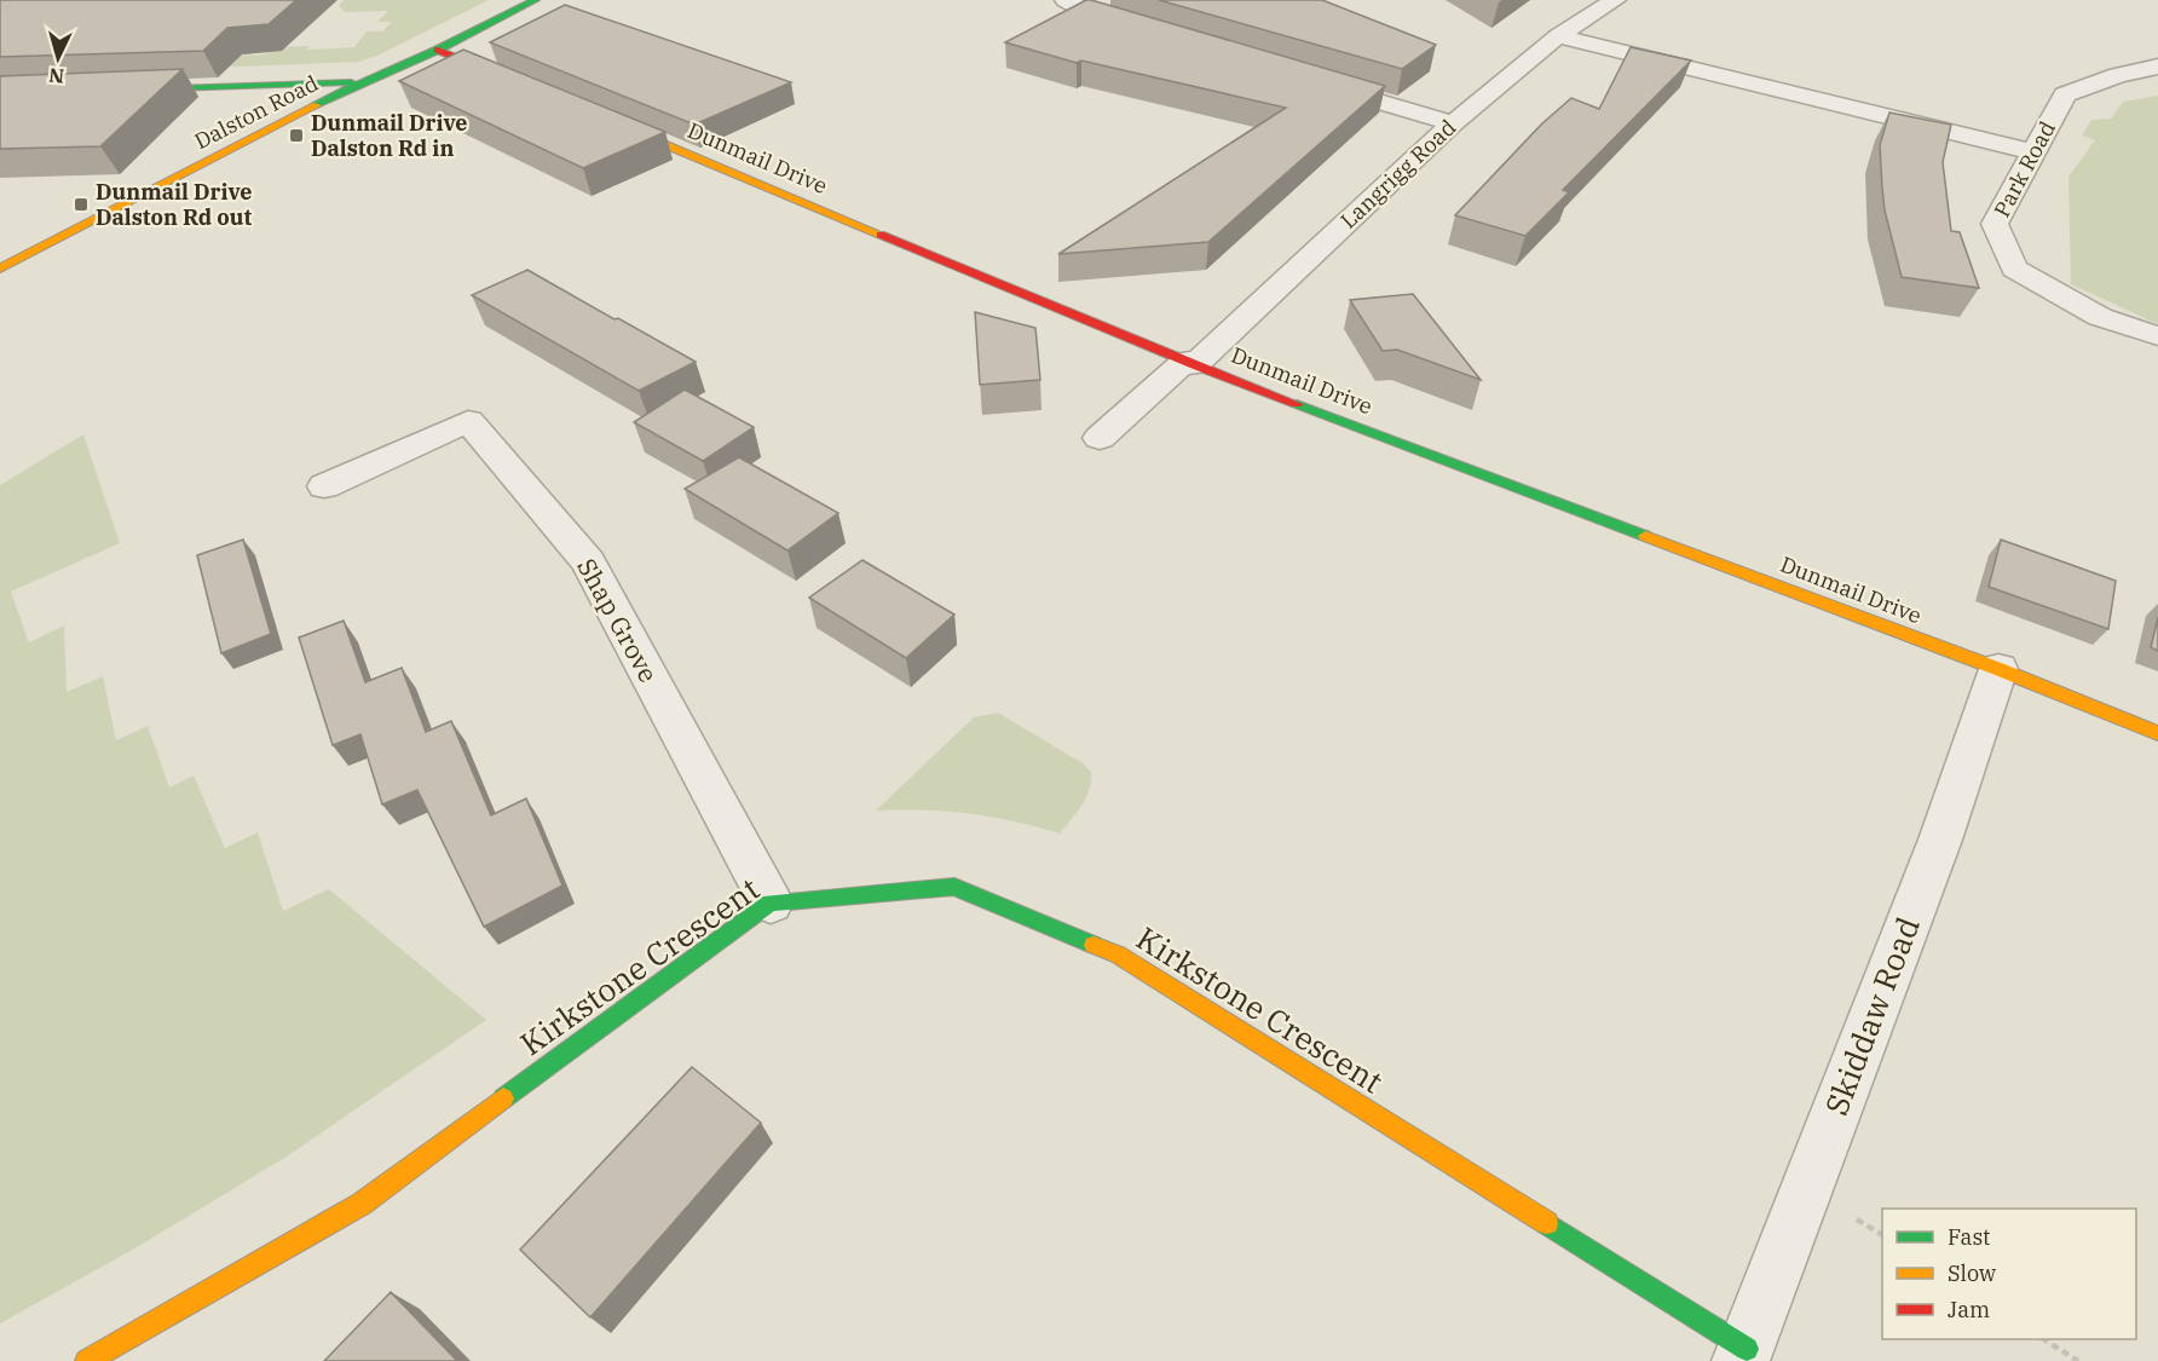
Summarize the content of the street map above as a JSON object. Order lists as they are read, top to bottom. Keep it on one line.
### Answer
{"streets":{"street":["Dalston Road","Dunmail Drive","Park Road","Langrigg Road","Shap Grove","Kirkstone Crescent","Skiddaw Road"]},"crossings":[["Dunmail Drive","Langrigg Road"],["Dunmail Drive","Skiddaw Road"],["Shap Grove","Kirkstone Crescent"],["Kirkstone Crescent","Skiddaw Road"]],"places":{"transit":["Dunmail Drive Dalston Rd in","Dunmail Drive Dalston Rd out"]},"legend":["Fast","Slow","Jam"],"north":"bottom"}
